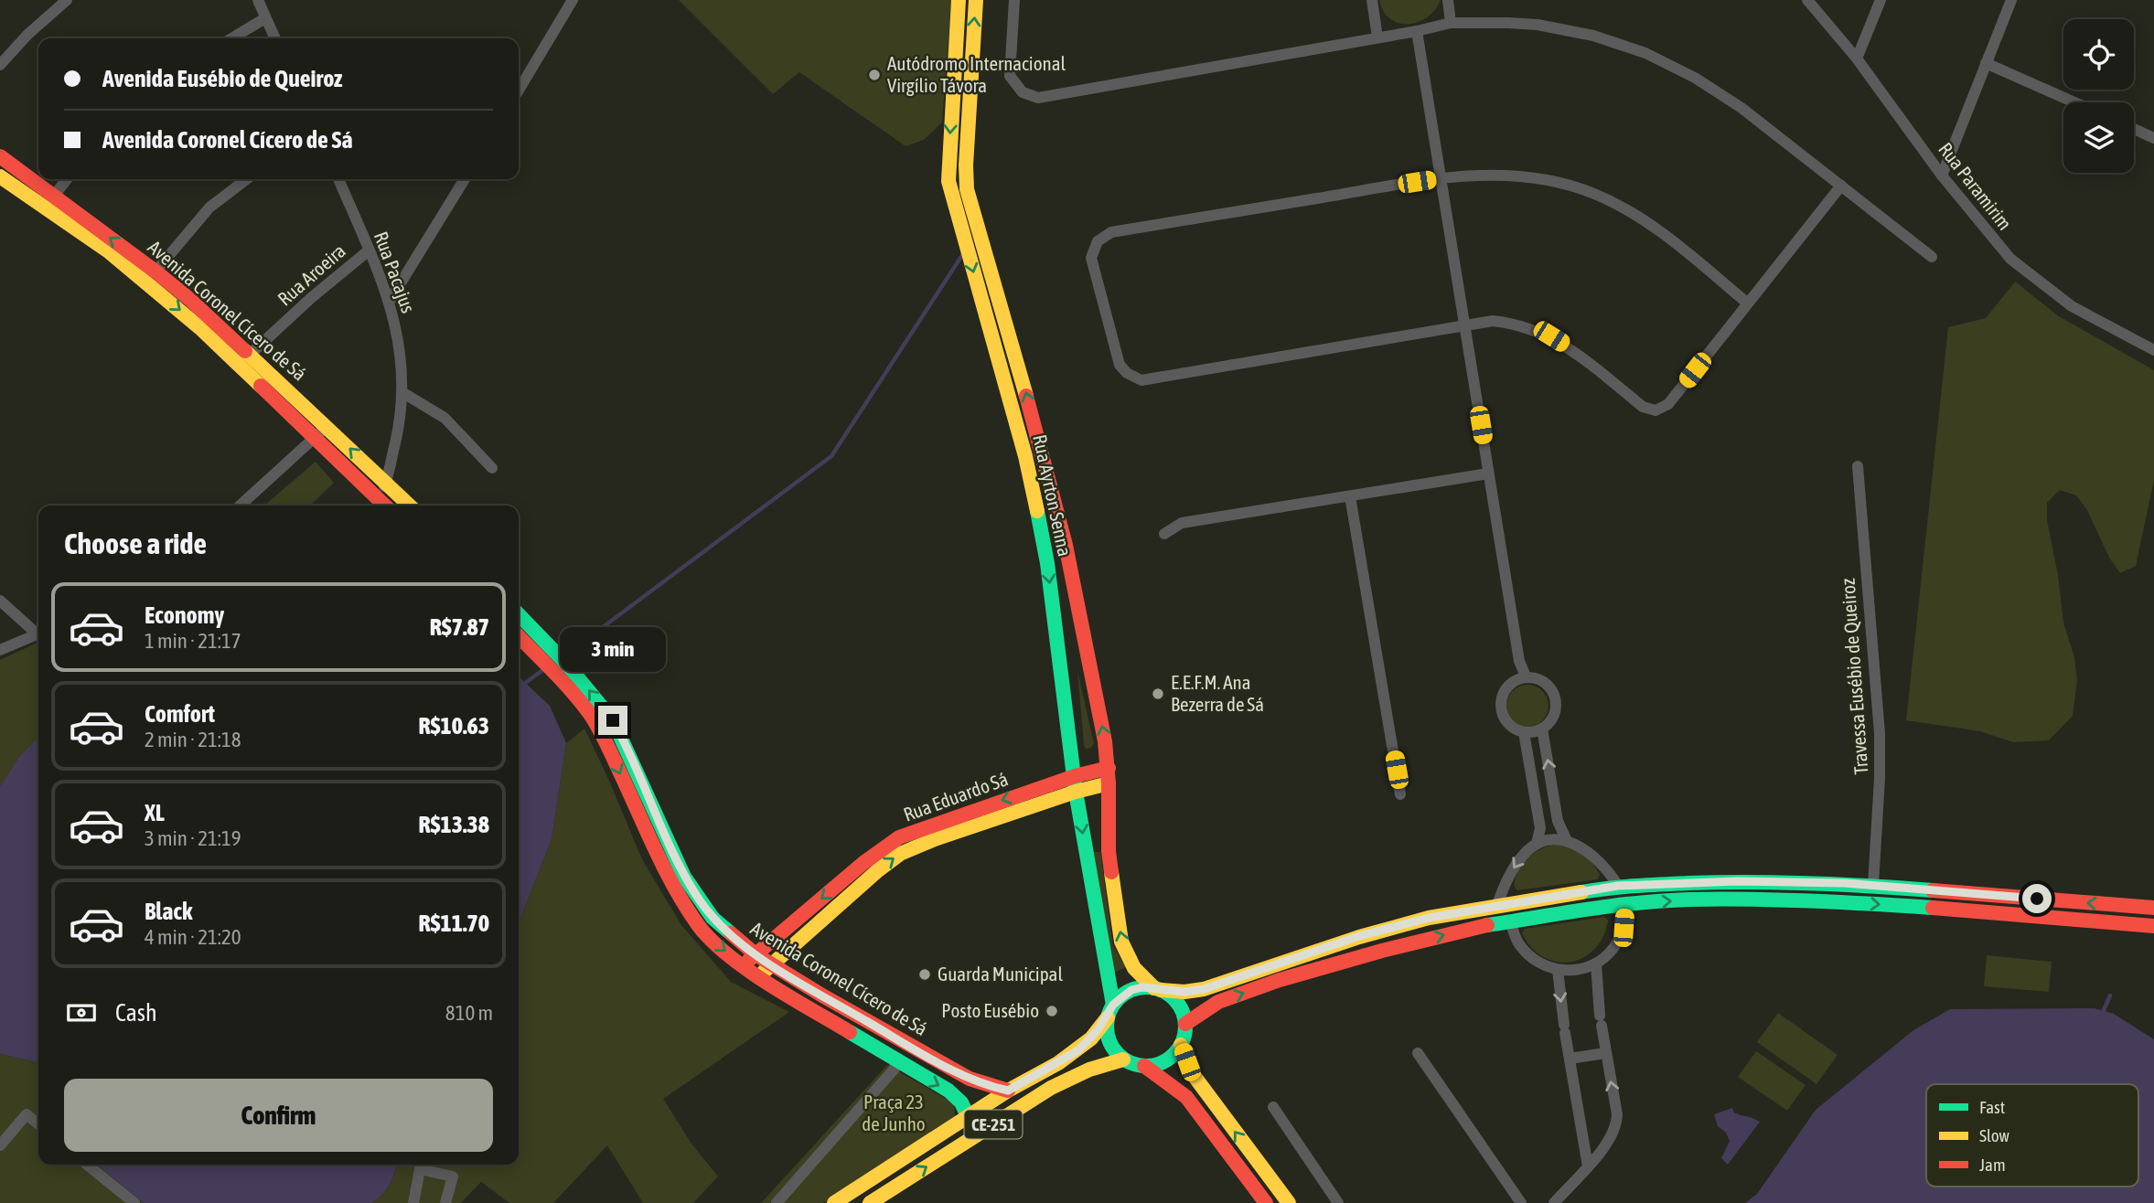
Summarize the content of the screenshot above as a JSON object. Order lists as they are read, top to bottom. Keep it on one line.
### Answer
{"streets":{"main road":["Avenida Coronel Cícero de Sá","Rua Ayrton Senna","Rua Eduardo Sá","CE-251"],"street":["Rua Paramirim","Rua Pacajus","Rua Aroeira","Travessa Eusébio de Queiroz"]},"crossings":[["Rua Pacajus","Rua Aroeira"],["Rua Pacajus","Avenida Coronel Cícero de Sá"],["Rua Aroeira","Avenida Coronel Cícero de Sá"],["Avenida Coronel Cícero de Sá","Rua Eduardo Sá"],["Avenida Coronel Cícero de Sá","CE-251"],["Rua Ayrton Senna","Rua Eduardo Sá"],["Rua Ayrton Senna","CE-251"]],"parks":["Praça 23 de Junho"],"places":["Autódromo Internacional Virgílio Távora","E.E.F.M. Ana Bezerra de Sá","Guarda Municipal","Posto Eusébio"],"legend":["Fast","Slow","Jam"],"page":{"banner":["Avenida Eusébio de Queiroz","Avenida Coronel Cícero de Sá"],"heading":"Choose a ride","list":[{"name":"Economy","note":"1 min · 21:17","value":"R$7.87"},{"name":"Comfort","note":"2 min · 21:18","value":"R$10.63"},{"name":"XL","note":"3 min · 21:19","value":"R$13.38"},{"name":"Black","note":"4 min · 21:20","value":"R$11.70"}],"bubble":"3 min","pay":["Cash","810 m"],"buttons":"Confirm"}}
